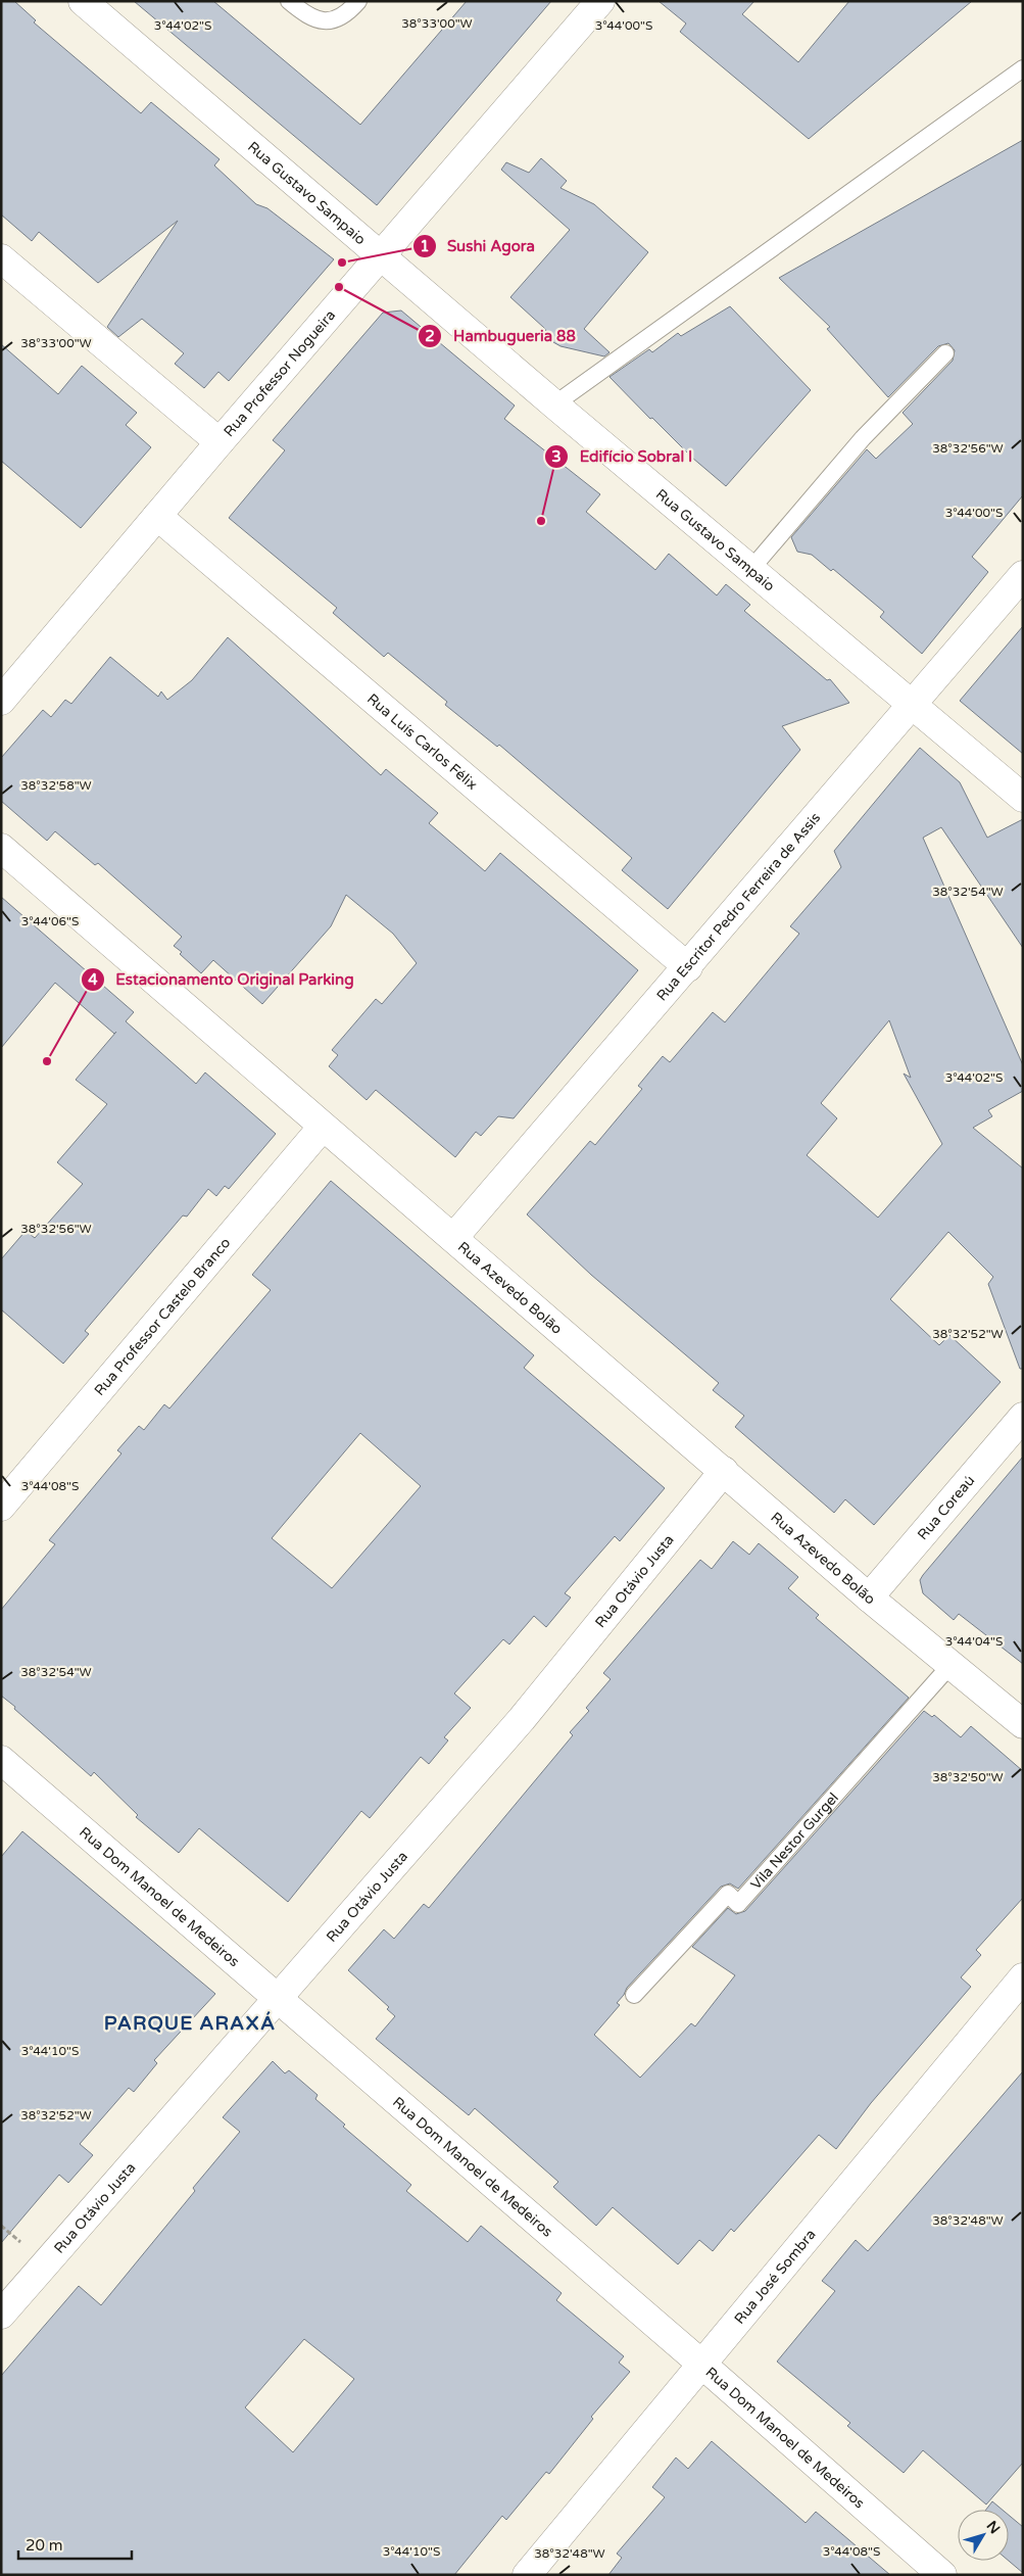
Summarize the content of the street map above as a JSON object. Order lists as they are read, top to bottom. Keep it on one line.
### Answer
{"streets":{"street":["Rua Gustavo Sampaio","Rua Professor Nogueira","Rua Luís Carlos Félix","Rua Escritor Pedro Ferreira de Assis","Rua Azevedo Bolão","Rua Professor Castelo Branco","Rua Coreaú","Rua Otávio Justa","Rua Dom Manoel de Medeiros","Rua José Sombra"],"lane":["Vila Nestor Gurgel"]},"crossings":[["Rua Gustavo Sampaio","Rua Professor Nogueira"],["Rua Gustavo Sampaio","Rua Escritor Pedro Ferreira de Assis"],["Rua Professor Nogueira","Rua Luís Carlos Félix"],["Rua Luís Carlos Félix","Rua Escritor Pedro Ferreira de Assis"],["Rua Escritor Pedro Ferreira de Assis","Rua Azevedo Bolão"],["Rua Azevedo Bolão","Rua Professor Castelo Branco"],["Rua Azevedo Bolão","Rua Coreaú"],["Rua Azevedo Bolão","Rua Otávio Justa"],["Rua Azevedo Bolão","Vila Nestor Gurgel"],["Rua Otávio Justa","Rua Dom Manoel de Medeiros"],["Rua Dom Manoel de Medeiros","Rua José Sombra"]],"districts":["PARQUE ARAXÁ"],"places":["Sushi Agora","Hambugueria 88","Edifício Sobral I","Estacionamento Original Parking"],"scale_bar":"20 m","north":"top right","coordinates":["38°33'00\"W","3°44'02\"S","3°44'00\"S","38°32'56\"W","38°32'58\"W","38°32'54\"W","3°44'06\"S","38°32'52\"W","3°44'08\"S","3°44'04\"S","38°32'50\"W","3°44'10\"S","38°32'48\"W"]}
